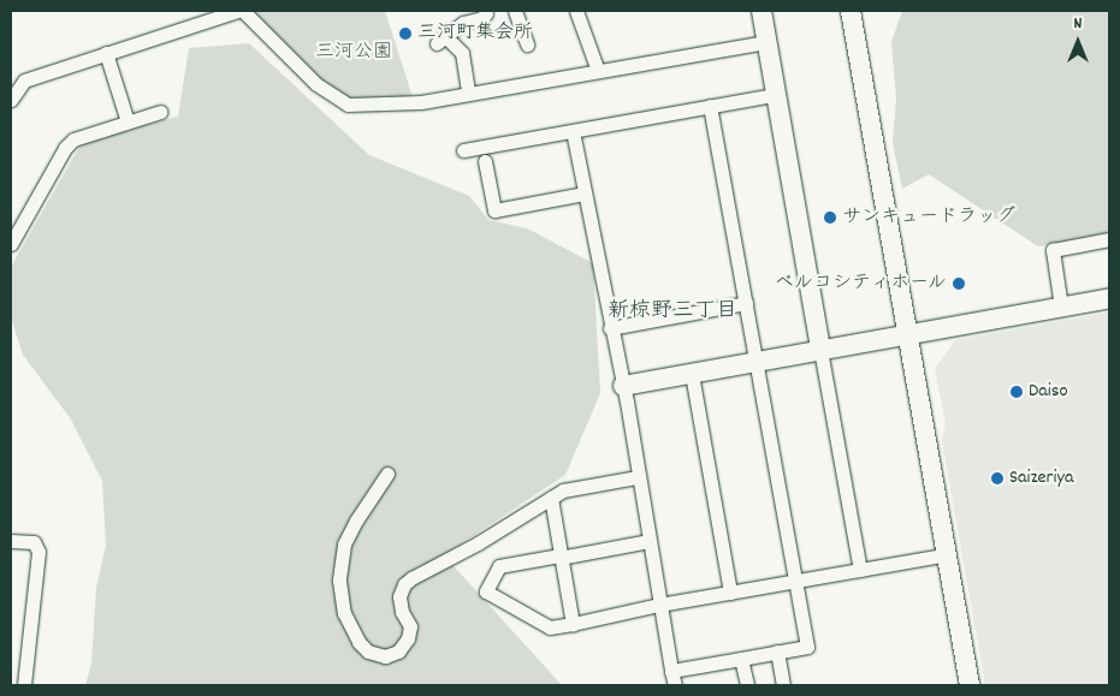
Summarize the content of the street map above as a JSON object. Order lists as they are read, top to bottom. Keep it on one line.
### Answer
{"districts":["新椋野三丁目"],"parks":["三河公園"],"places":["三河町集会所","サンキュードラッグ","ベルコシティホール","Daiso","Saizeriya"],"north":"top"}
